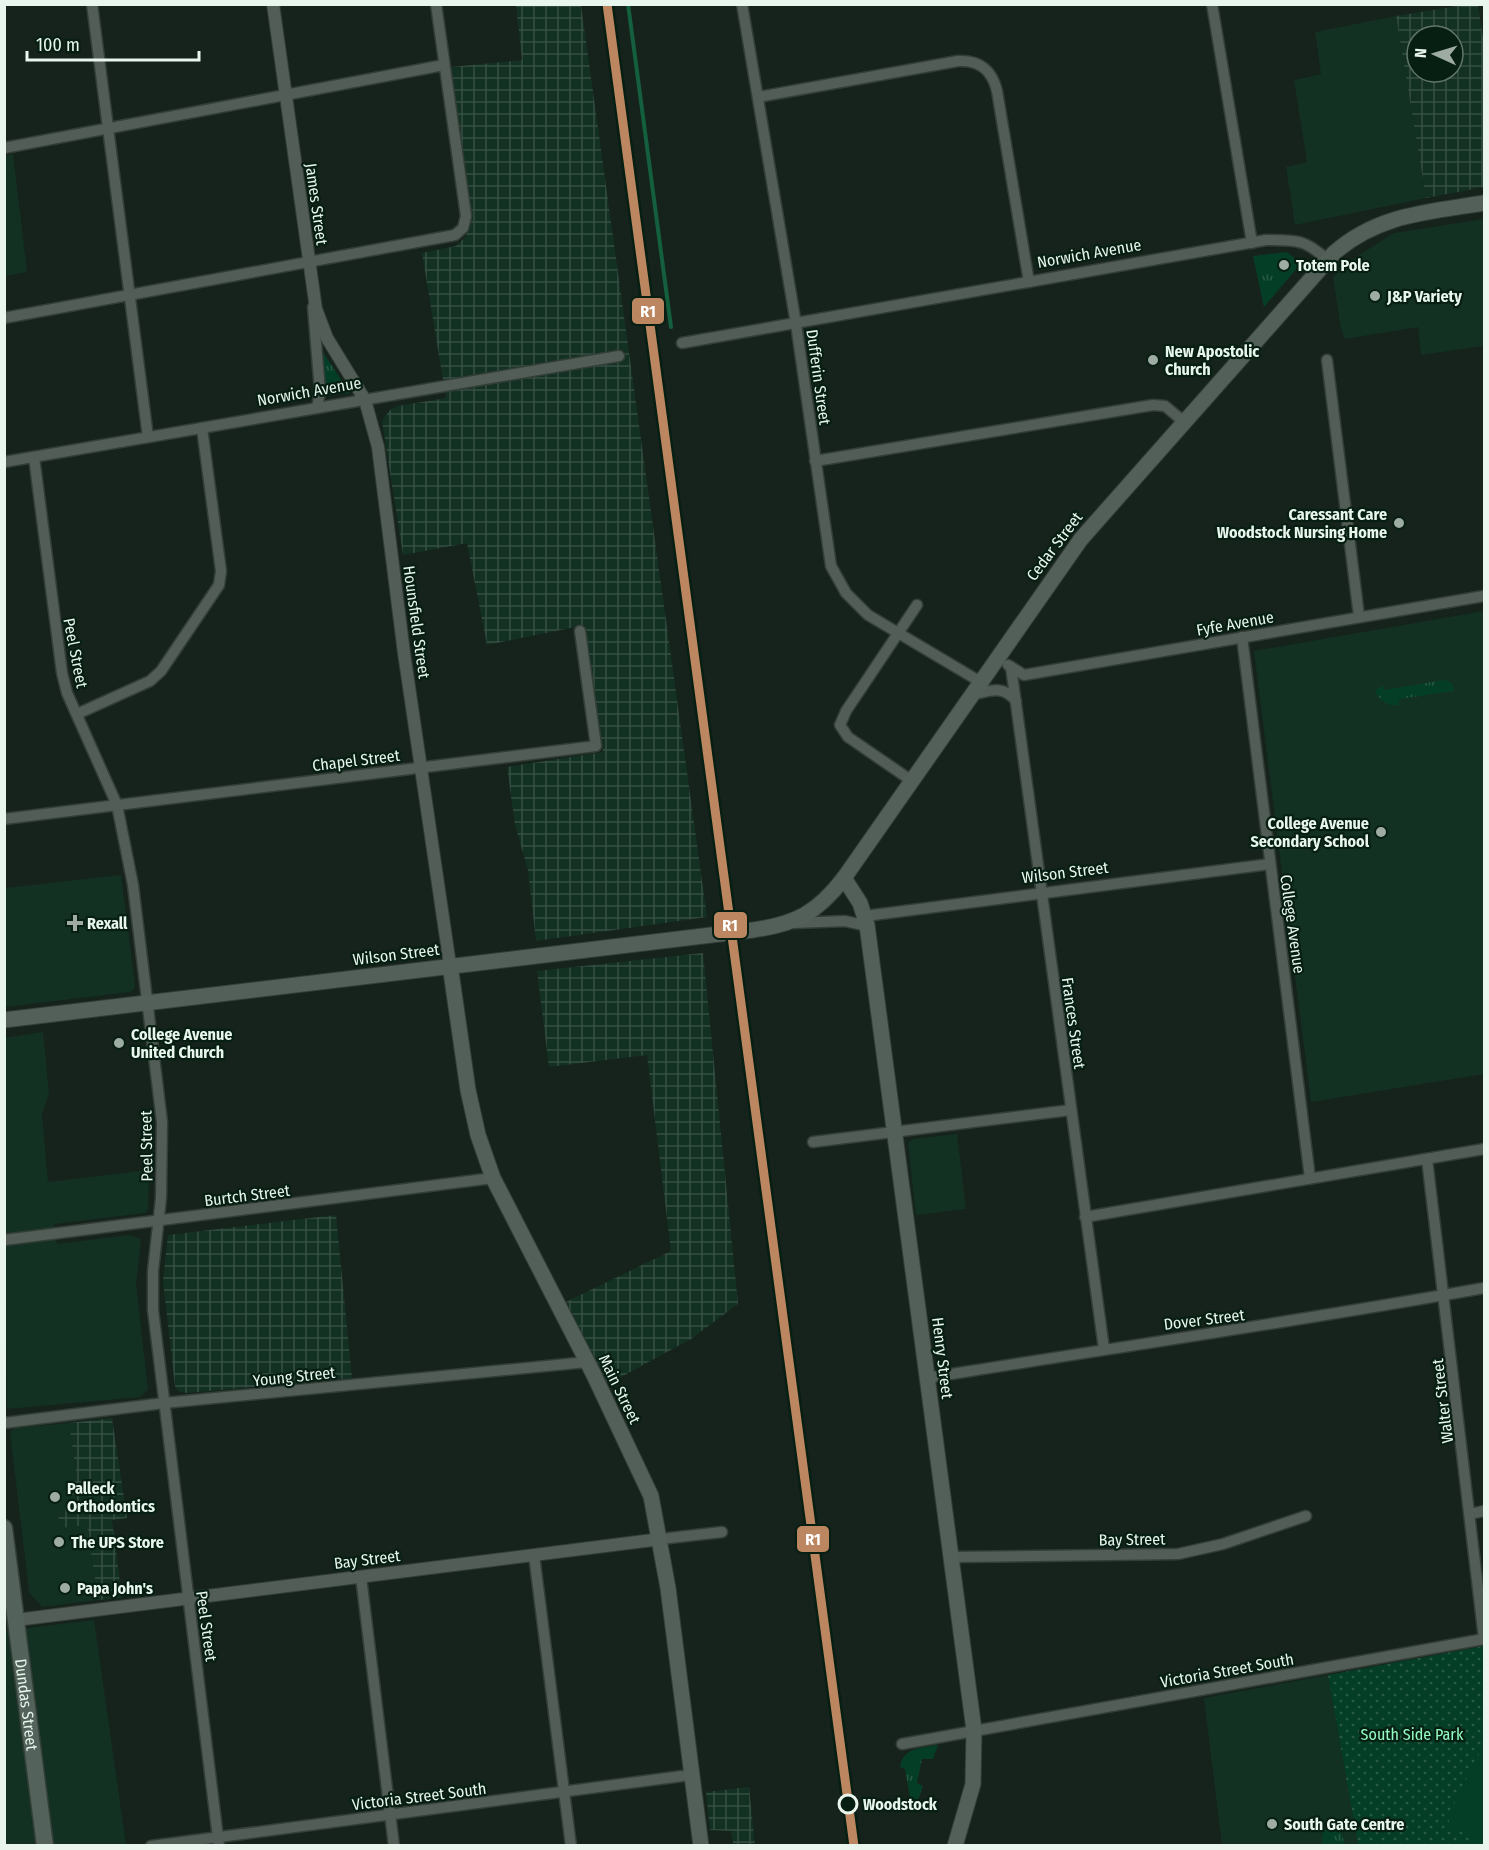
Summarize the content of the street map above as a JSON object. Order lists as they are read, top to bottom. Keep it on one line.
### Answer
{"streets":{"main road":["Cedar Street","Wilson Street","Henry Street","Main Street","Dundas Street"],"street":["James Street","Norwich Avenue","Dufferin Street","Hounsfield Street","Fyfe Avenue","Peel Street","Chapel Street","College Avenue","Frances Street","Burtch Street","Dover Street","Young Street","Walter Street","Bay Street","Victoria Street South"]},"crossings":[["James Street","Norwich Avenue"],["James Street","Hounsfield Street"],["Norwich Avenue","Dufferin Street"],["Norwich Avenue","Cedar Street"],["Norwich Avenue","Hounsfield Street"],["Norwich Avenue","Peel Street"],["Dufferin Street","Cedar Street"],["Cedar Street","Fyfe Avenue"],["Cedar Street","Wilson Street"],["Cedar Street","Henry Street"],["Hounsfield Street","Chapel Street"],["Hounsfield Street","Wilson Street"],["Hounsfield Street","Main Street"],["Fyfe Avenue","College Avenue"],["Fyfe Avenue","Frances Street"],["Peel Street","Chapel Street"],["Peel Street","Wilson Street"],["Peel Street","Burtch Street"],["Peel Street","Young Street"],["Peel Street","Bay Street"],["Peel Street","Victoria Street South"],["Wilson Street","College Avenue"],["Wilson Street","Frances Street"],["Wilson Street","Henry Street"],["Wilson Street","Main Street"],["Frances Street","Dover Street"],["Burtch Street","Main Street"],["Dover Street","Henry Street"],["Dover Street","Walter Street"],["Henry Street","Bay Street"],["Henry Street","Victoria Street South"],["Young Street","Main Street"],["Main Street","Bay Street"],["Main Street","Victoria Street South"],["Walter Street","Victoria Street South"],["Bay Street","Dundas Street"]],"parks":["South Side Park"],"places":{"other":["Totem Pole","J&P Variety","New Apostolic Church","Caressant Care Woodstock Nursing Home","College Avenue Secondary School","College Avenue United Church","Palleck Orthodontics","The UPS Store","Papa John's","Woodstock","South Gate Centre"],"health":["Rexall"]},"lines":["transit line R1"],"scale_bar":"100 m","north":"left"}
